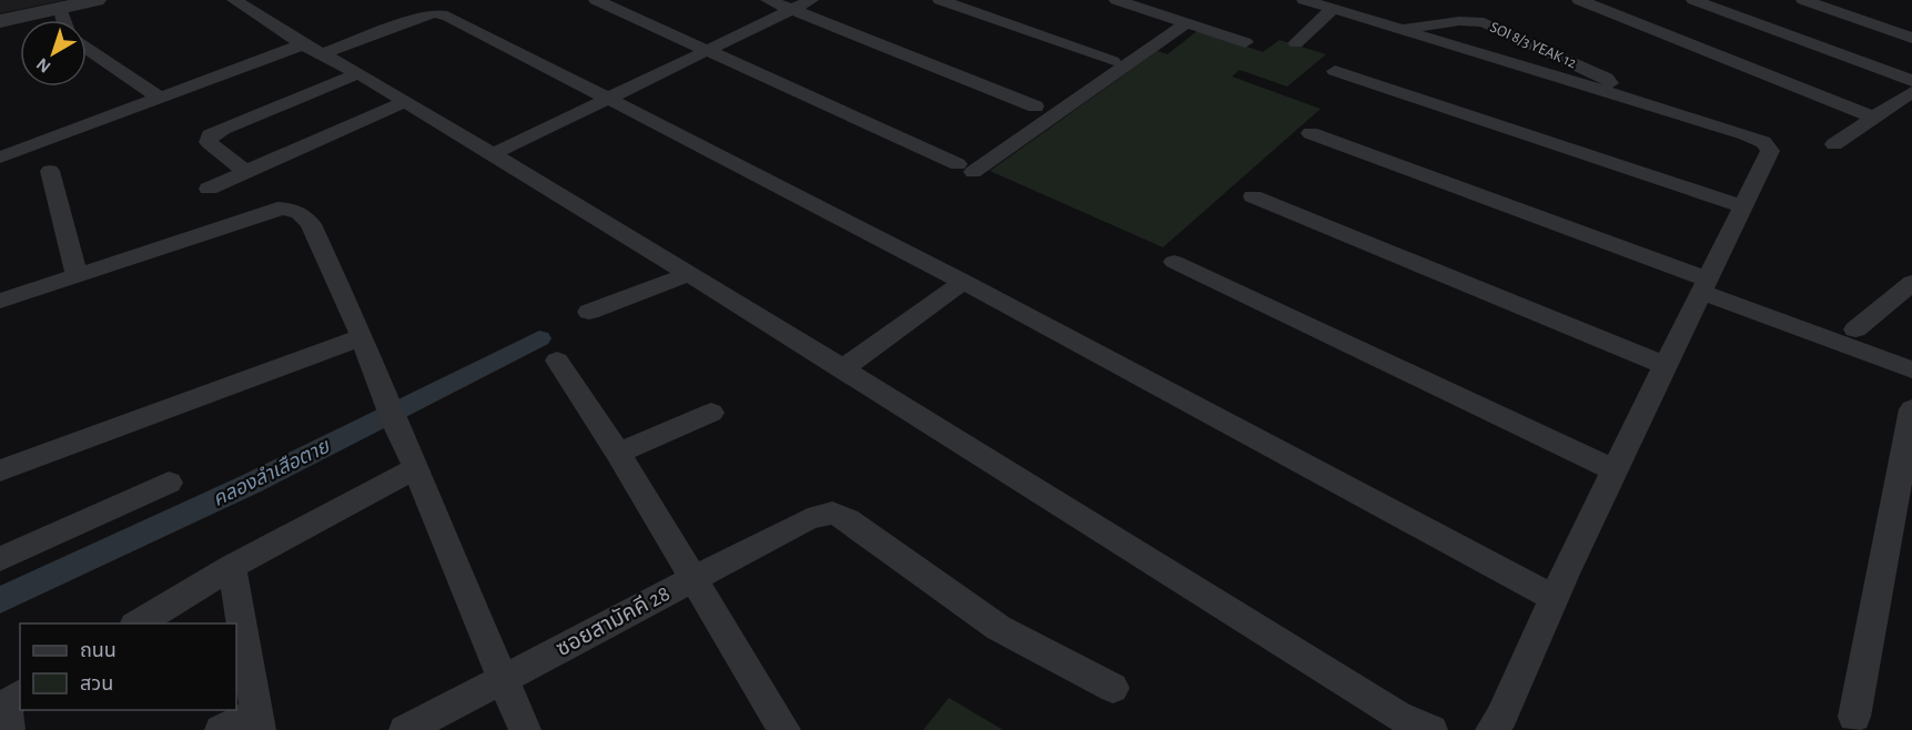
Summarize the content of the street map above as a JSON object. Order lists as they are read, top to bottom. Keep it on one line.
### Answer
{"streets":{"street":["SOI 8/3 YEAK 12","ซอยสามัคคี 28"]},"water":["คลองลำเสือตาย"],"legend":["ถนน","สวน"],"north":"bottom left"}
